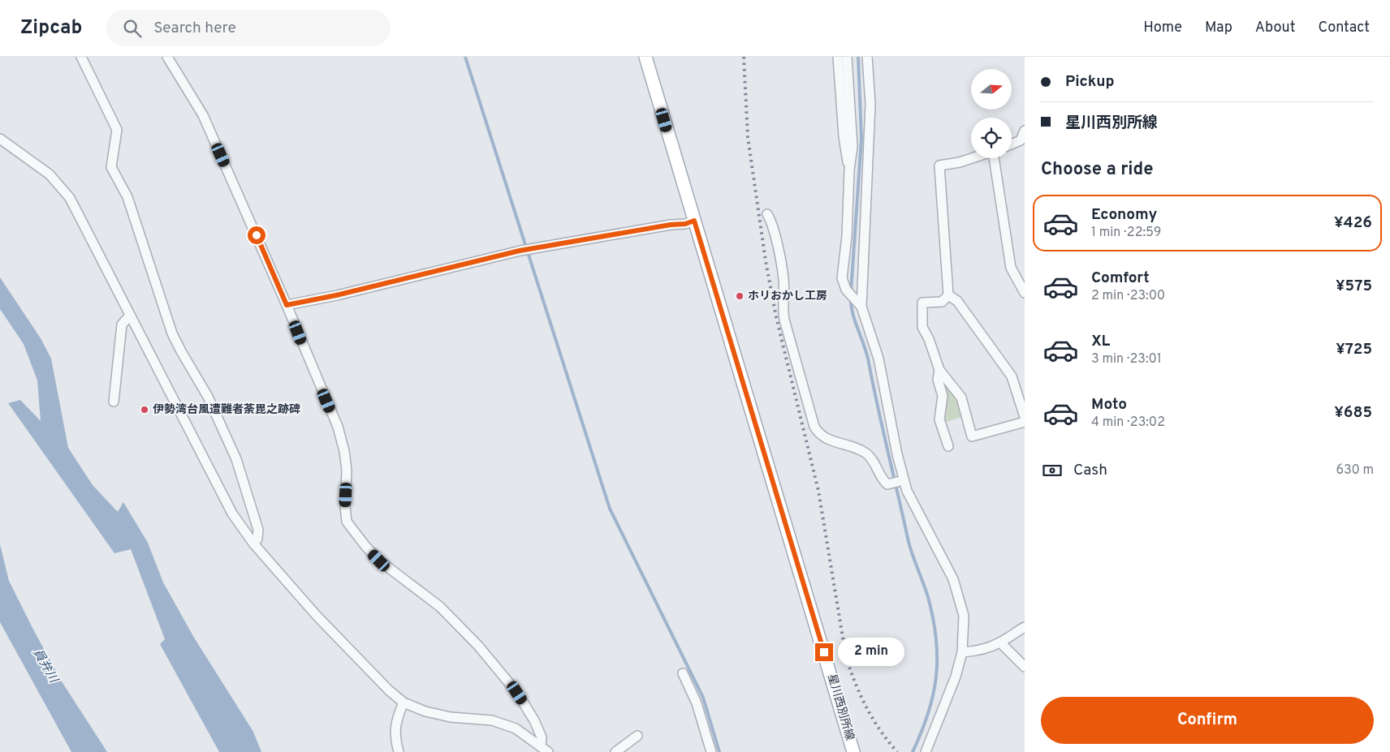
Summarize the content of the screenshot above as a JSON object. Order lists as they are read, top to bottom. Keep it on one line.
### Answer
{"streets":{"main road":["星川西別所線"]},"water":["員弁川"],"places":["ホリおかし工房","伊勢湾台風遭難者荼毘之跡碑"],"north":"right","page":{"header":"Zipcab","search":"Search here","nav":["Home","Map","About","Contact"],"banner":["Pickup","星川西別所線"],"heading":"Choose a ride","list":[{"name":"Economy","note":"1 min · 22:59","value":"¥426"},{"name":"Comfort","note":"2 min · 23:00","value":"¥575"},{"name":"XL","note":"3 min · 23:01","value":"¥725"},{"name":"Moto","note":"4 min · 23:02","value":"¥685"}],"pay":["Cash","630 m"],"bubble":"2 min","buttons":"Confirm"}}
